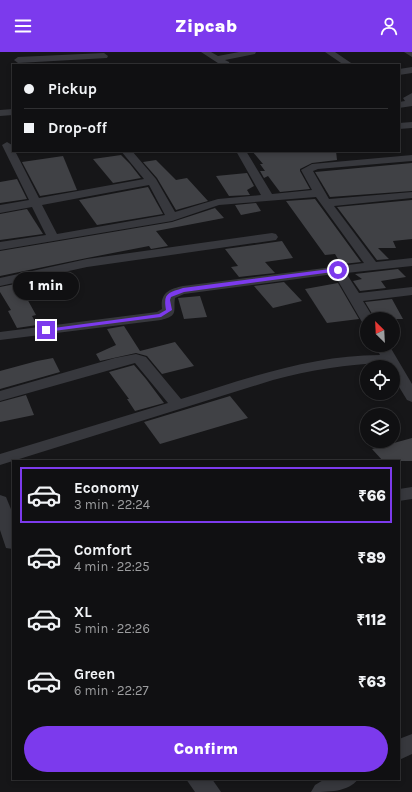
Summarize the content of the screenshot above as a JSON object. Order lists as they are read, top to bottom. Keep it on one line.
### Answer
{"north":"top left","page":{"header":"Zipcab","banner":["Pickup","Drop-off"],"bubble":"1 min","list":[{"name":"Economy","note":"3 min · 22:24","value":"₹66"},{"name":"Comfort","note":"4 min · 22:25","value":"₹89"},{"name":"XL","note":"5 min · 22:26","value":"₹112"},{"name":"Green","note":"6 min · 22:27","value":"₹63"}],"buttons":"Confirm"}}
